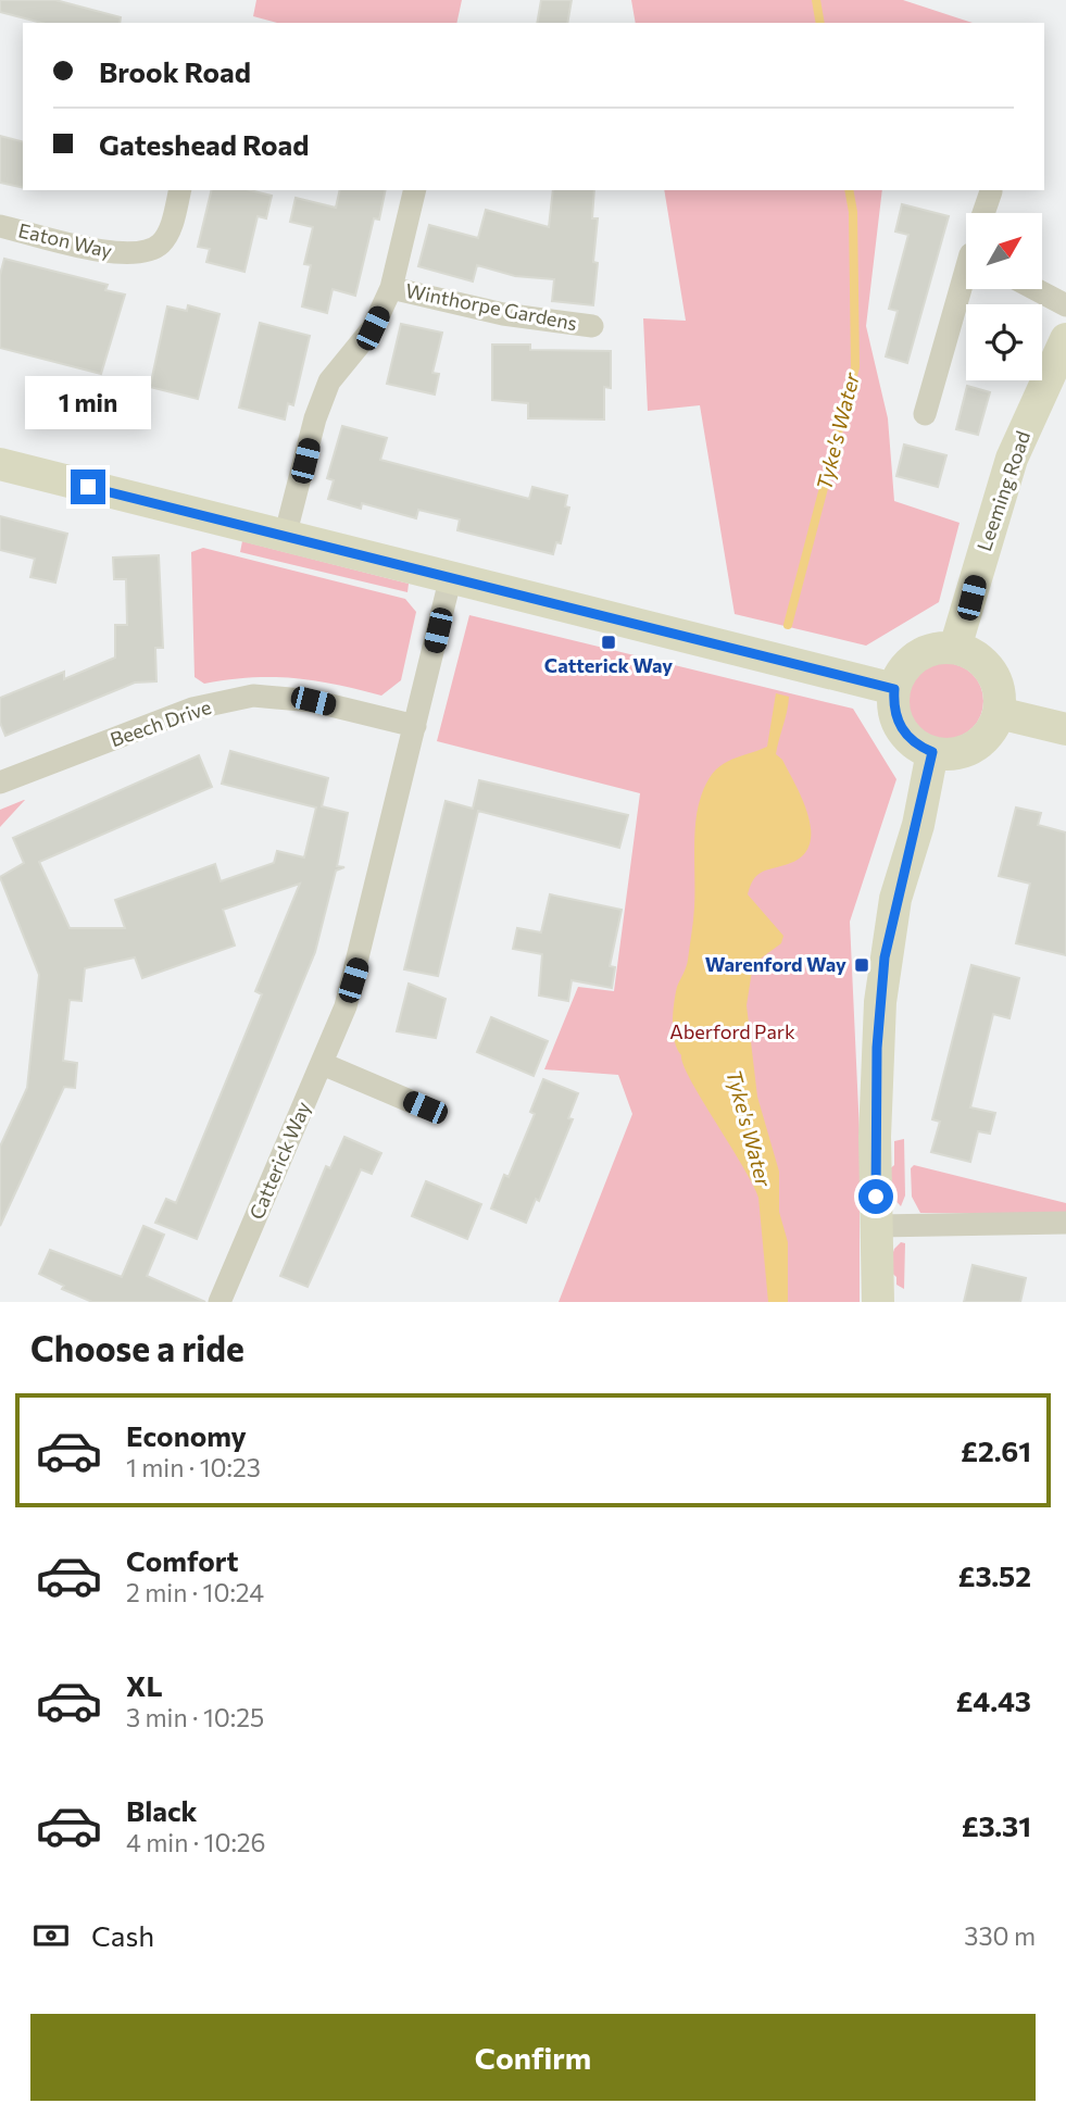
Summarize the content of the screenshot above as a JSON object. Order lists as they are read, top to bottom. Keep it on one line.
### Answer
{"streets":{"street":["Eaton Way","Winthorpe Gardens","Leeming Road","Beech Drive","Catterick Way"]},"crossings":[["Beech Drive","Catterick Way"]],"water":["Tyke's Water"],"parks":["Aberford Park"],"places":{"transit":["Catterick Way","Warenford Way"]},"north":"top right","page":{"banner":["Brook Road","Gateshead Road"],"bubble":"1 min","heading":"Choose a ride","list":[{"name":"Economy","note":"1 min · 10:23","value":"£2.61"},{"name":"Comfort","note":"2 min · 10:24","value":"£3.52"},{"name":"XL","note":"3 min · 10:25","value":"£4.43"},{"name":"Black","note":"4 min · 10:26","value":"£3.31"}],"pay":["Cash","330 m"],"buttons":"Confirm"}}
